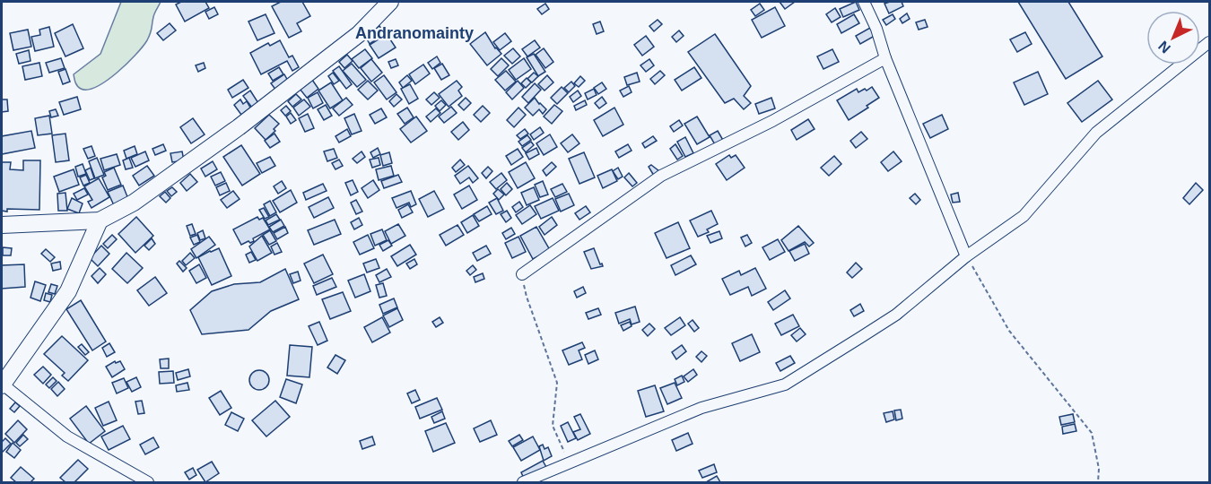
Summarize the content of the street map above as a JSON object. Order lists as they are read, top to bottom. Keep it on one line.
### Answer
{"districts":["Andranomainty"],"north":"bottom left"}
